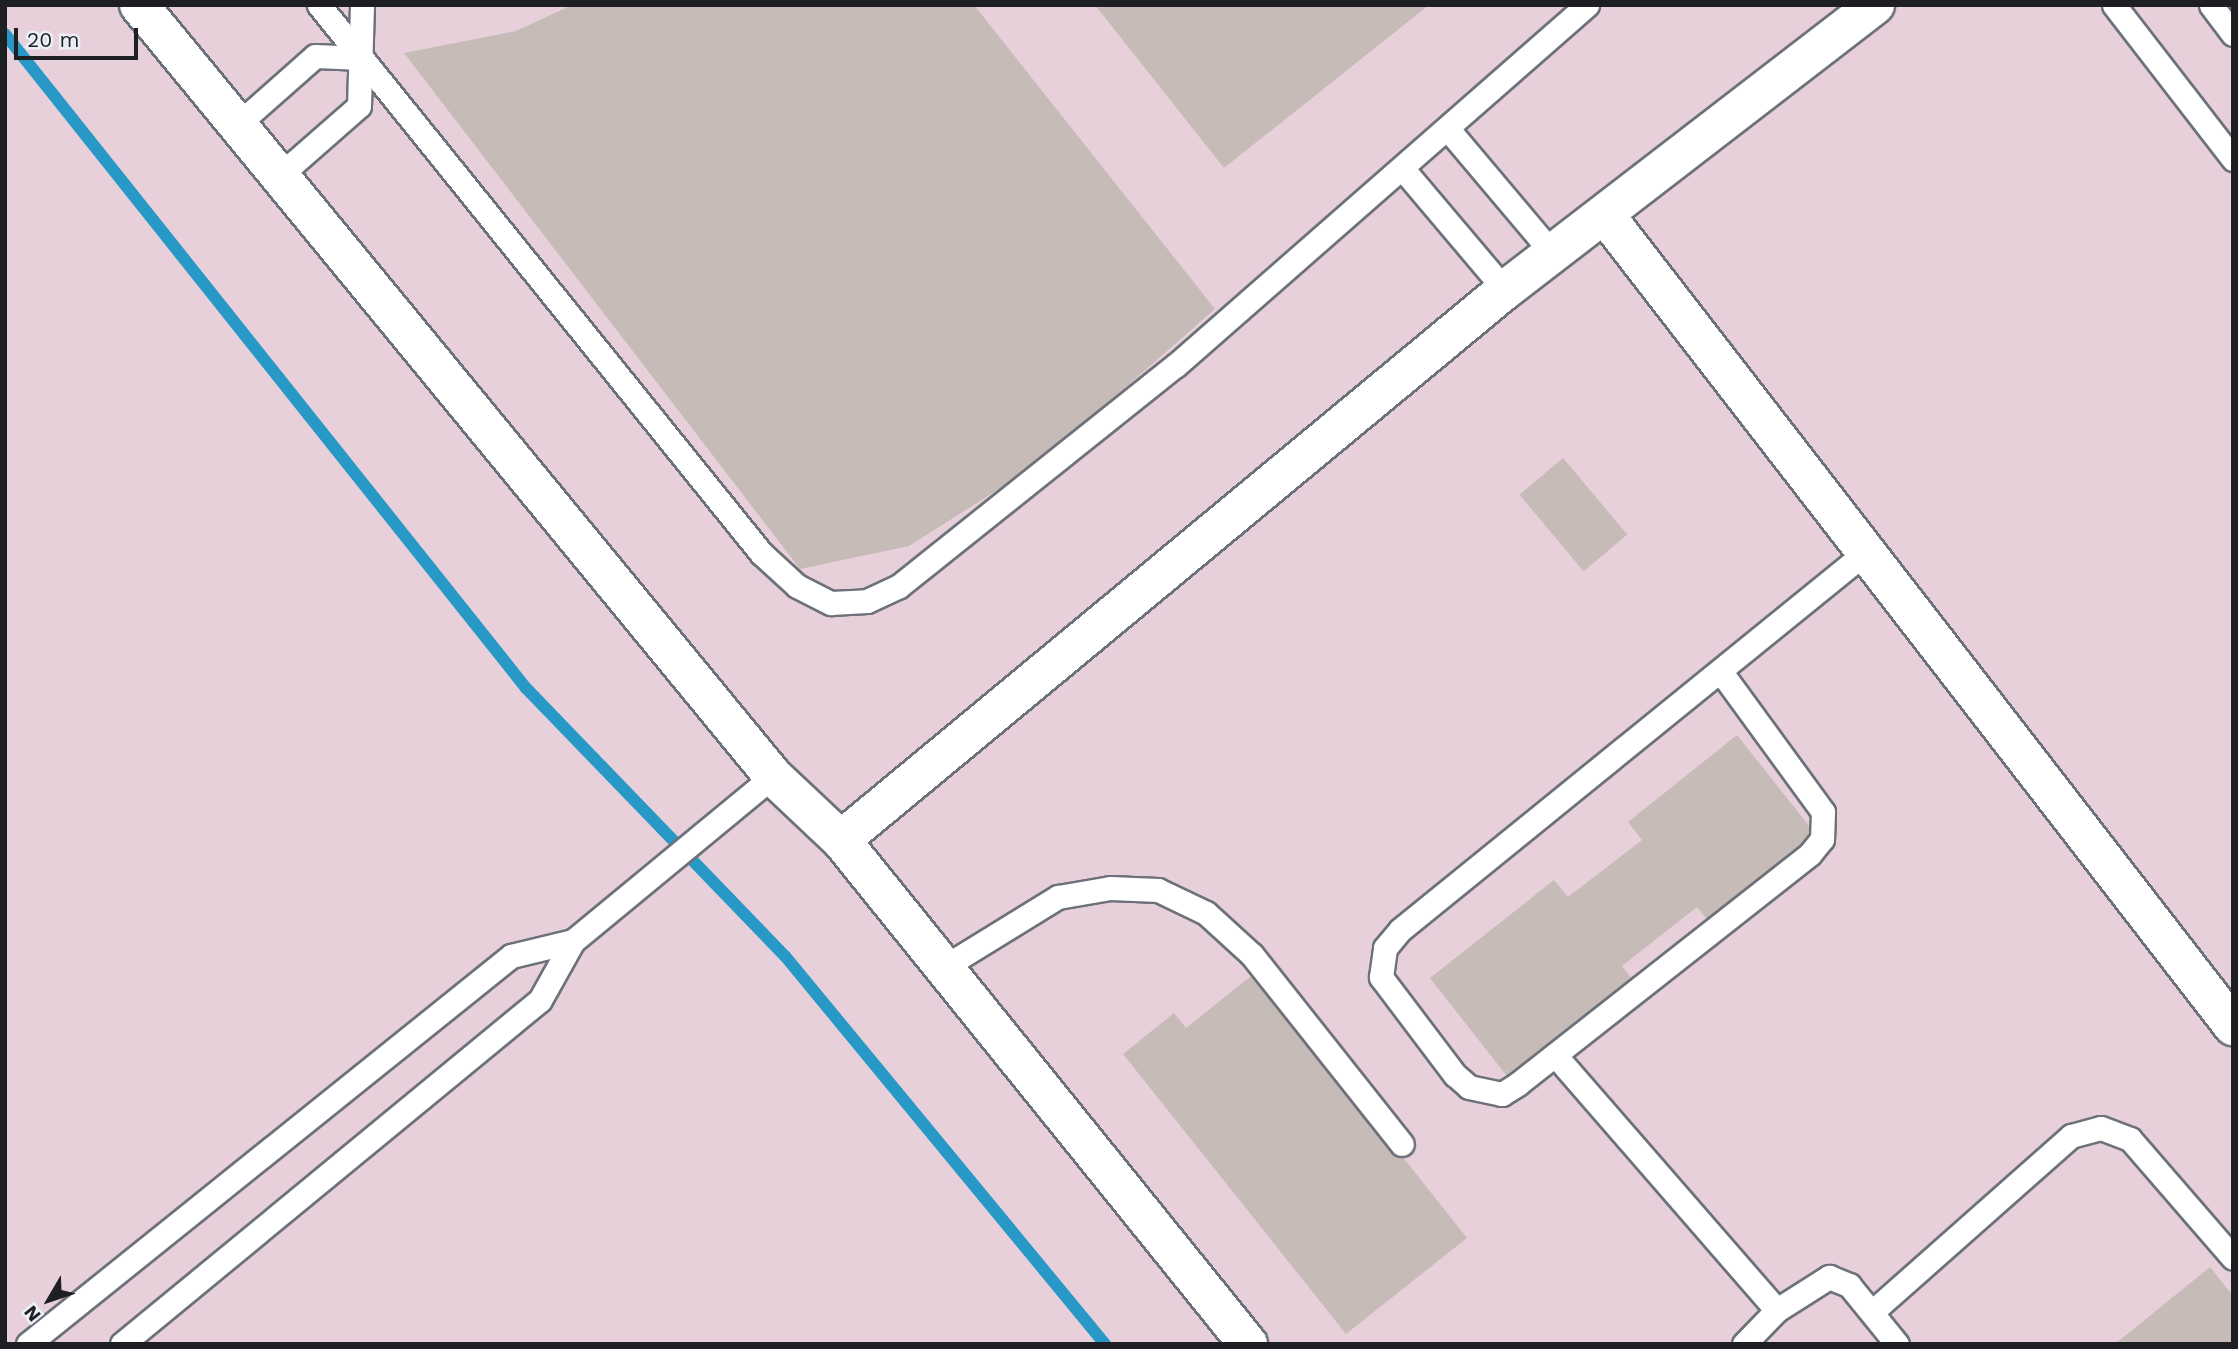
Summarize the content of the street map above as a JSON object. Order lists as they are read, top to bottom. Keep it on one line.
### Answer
{"scale_bar":"20 m","north":"bottom left"}
